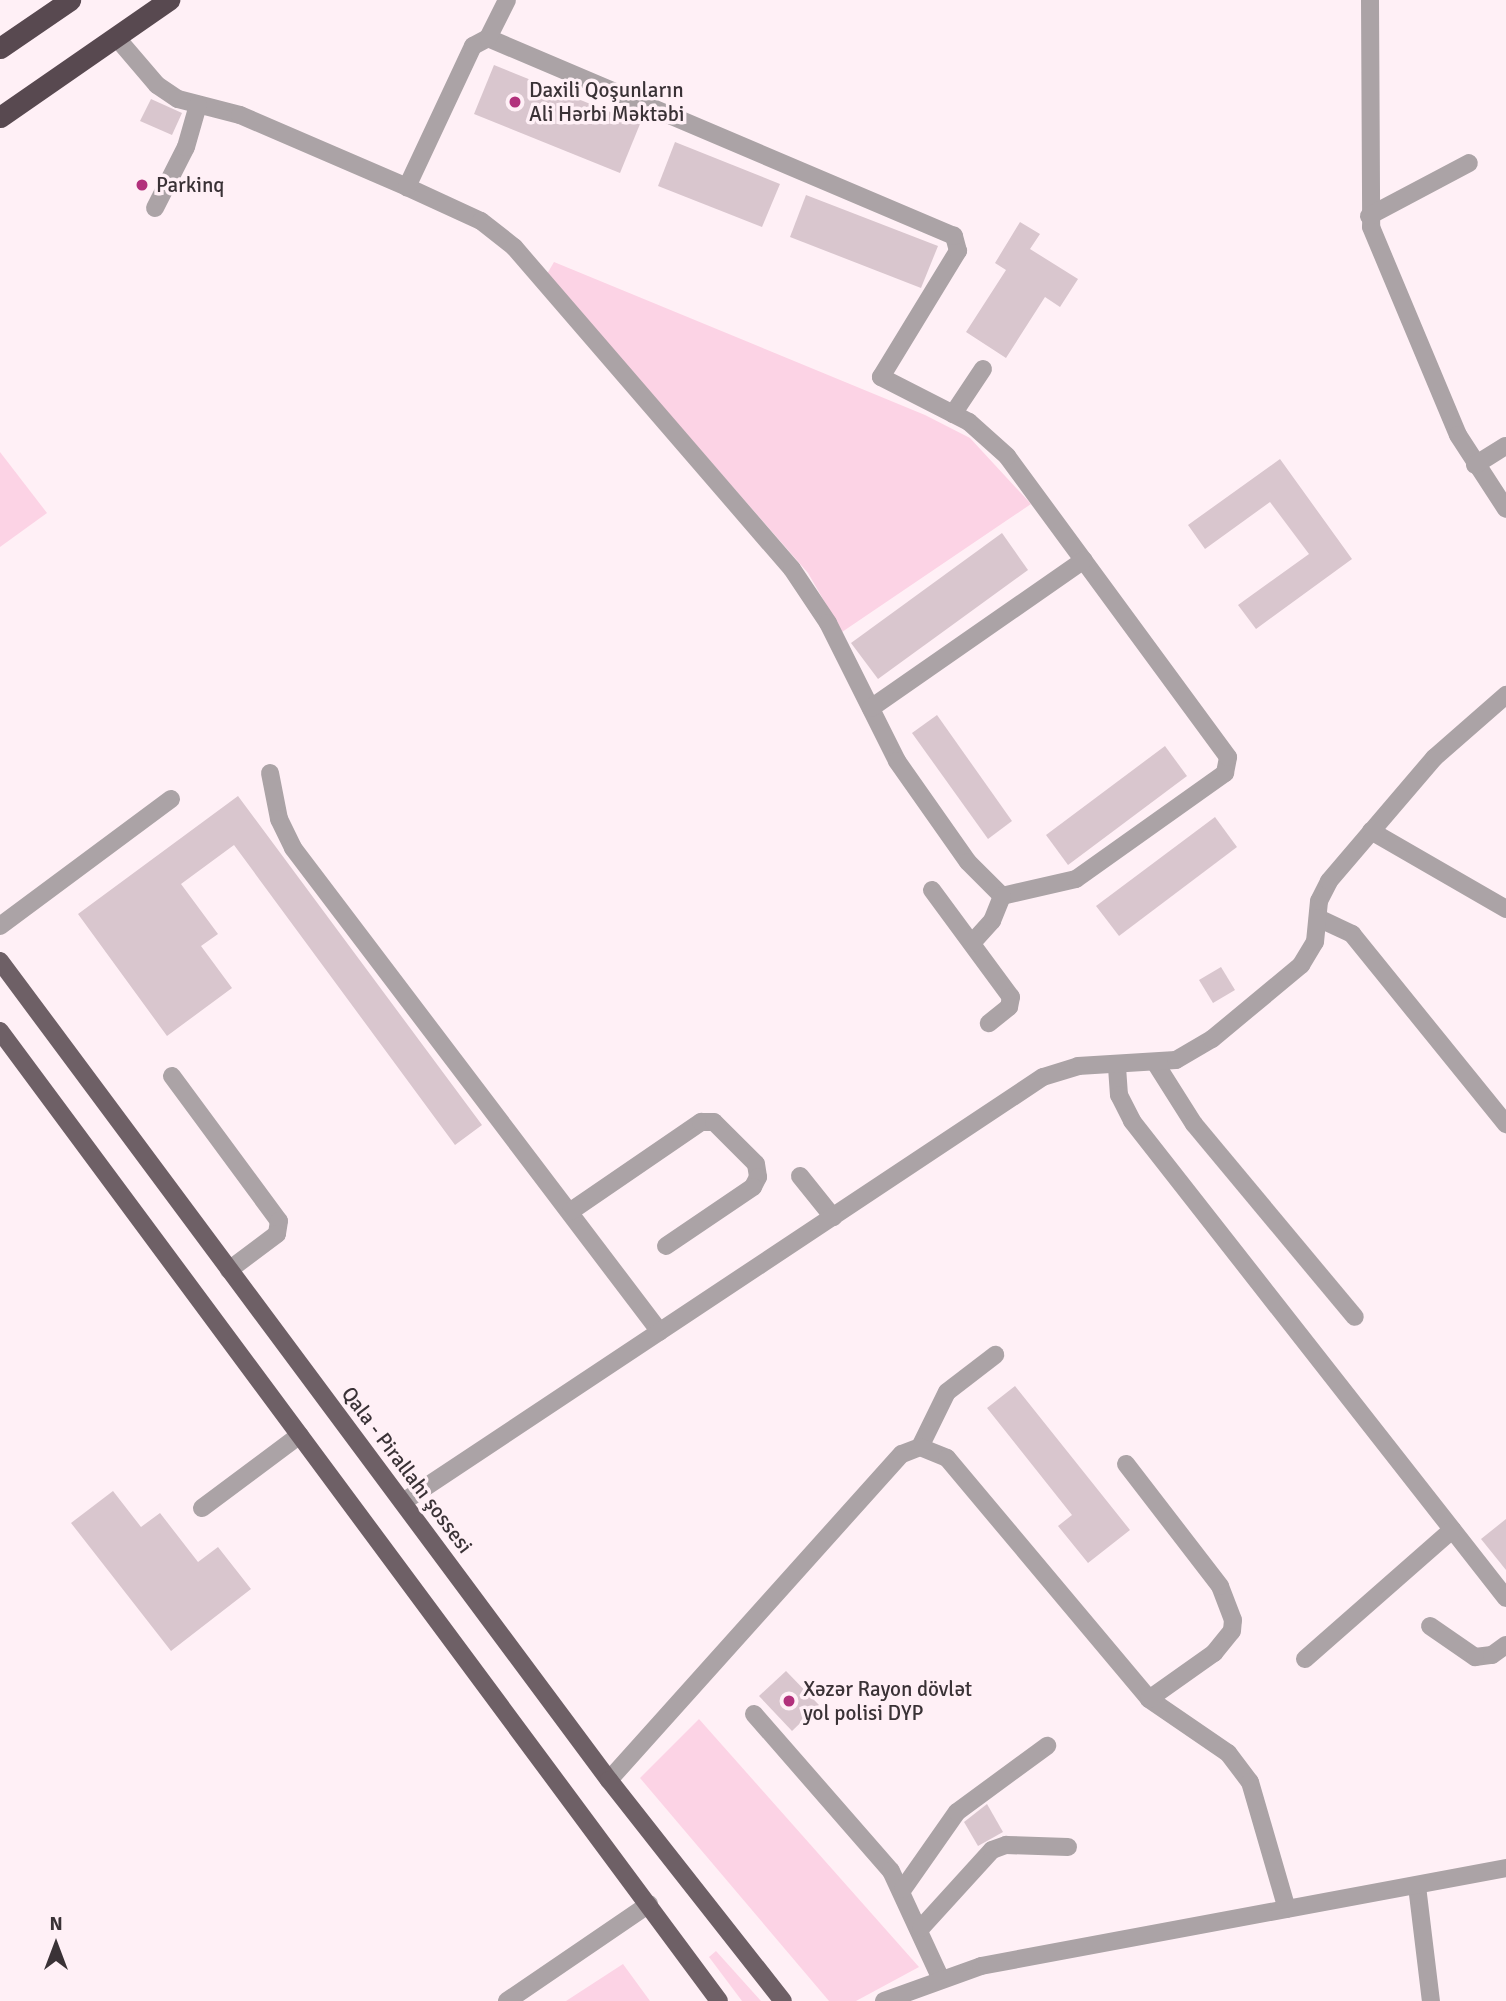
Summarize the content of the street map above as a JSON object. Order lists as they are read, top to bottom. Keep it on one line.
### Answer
{"streets":{"main road":["Qala - Pirallahı şossesi"]},"places":["Daxili Qoşunların Ali Hərbi Məktəbi","Parkinq","Xəzər Rayon dövlət yol polisi DYP"],"north":"top"}
